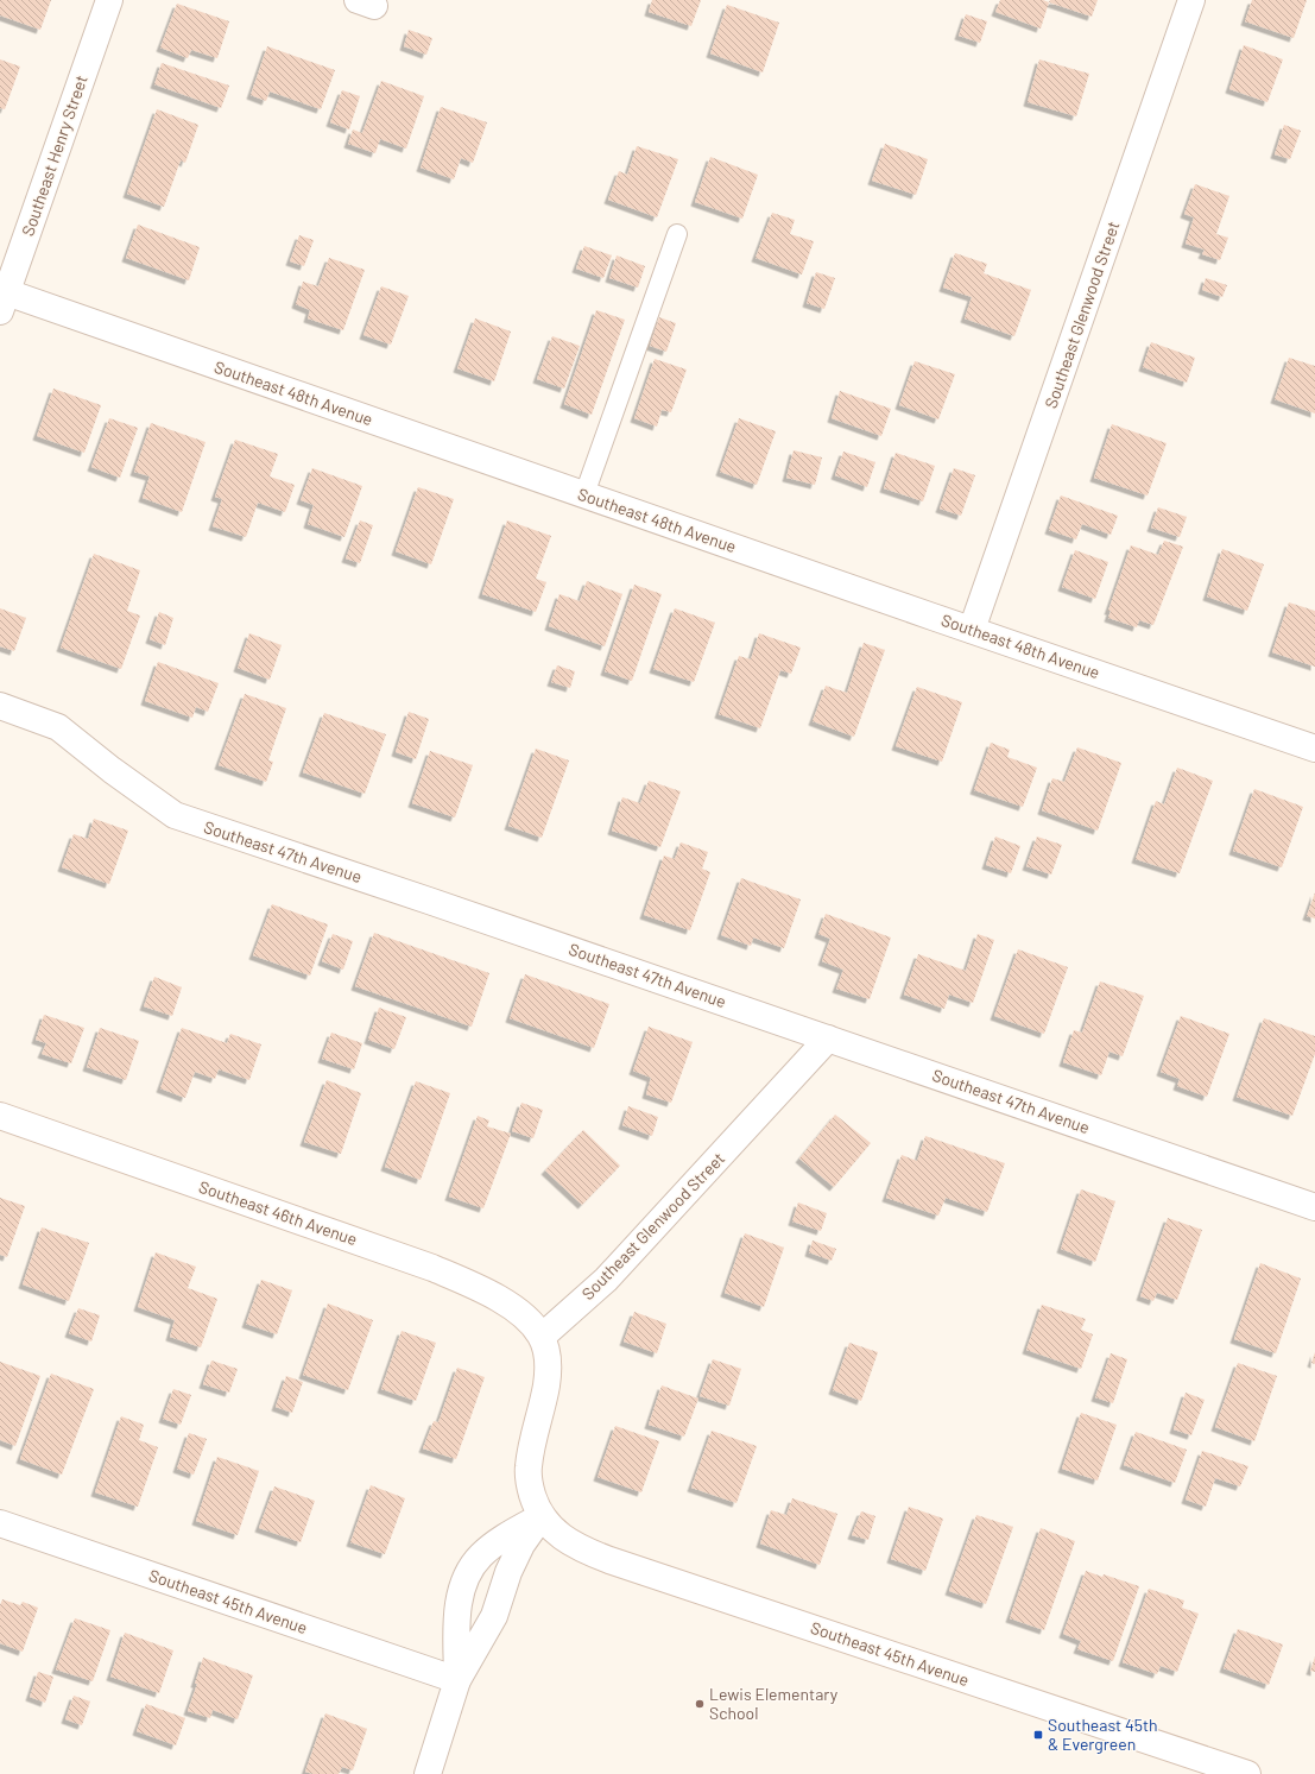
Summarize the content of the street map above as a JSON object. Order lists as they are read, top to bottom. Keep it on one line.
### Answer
{"streets":{"street":["Southeast Henry Street","Southeast Glenwood Street","Southeast 48th Avenue","Southeast 47th Avenue","Southeast 46th Avenue","Southeast 45th Avenue"]},"crossings":[["Southeast Henry Street","Southeast 48th Avenue"],["Southeast Glenwood Street","Southeast 48th Avenue"],["Southeast Glenwood Street","Southeast 47th Avenue"],["Southeast Glenwood Street","Southeast 46th Avenue"]],"places":{"other":["Lewis Elementary School"],"transit":["Southeast 45th & Evergreen"]}}
